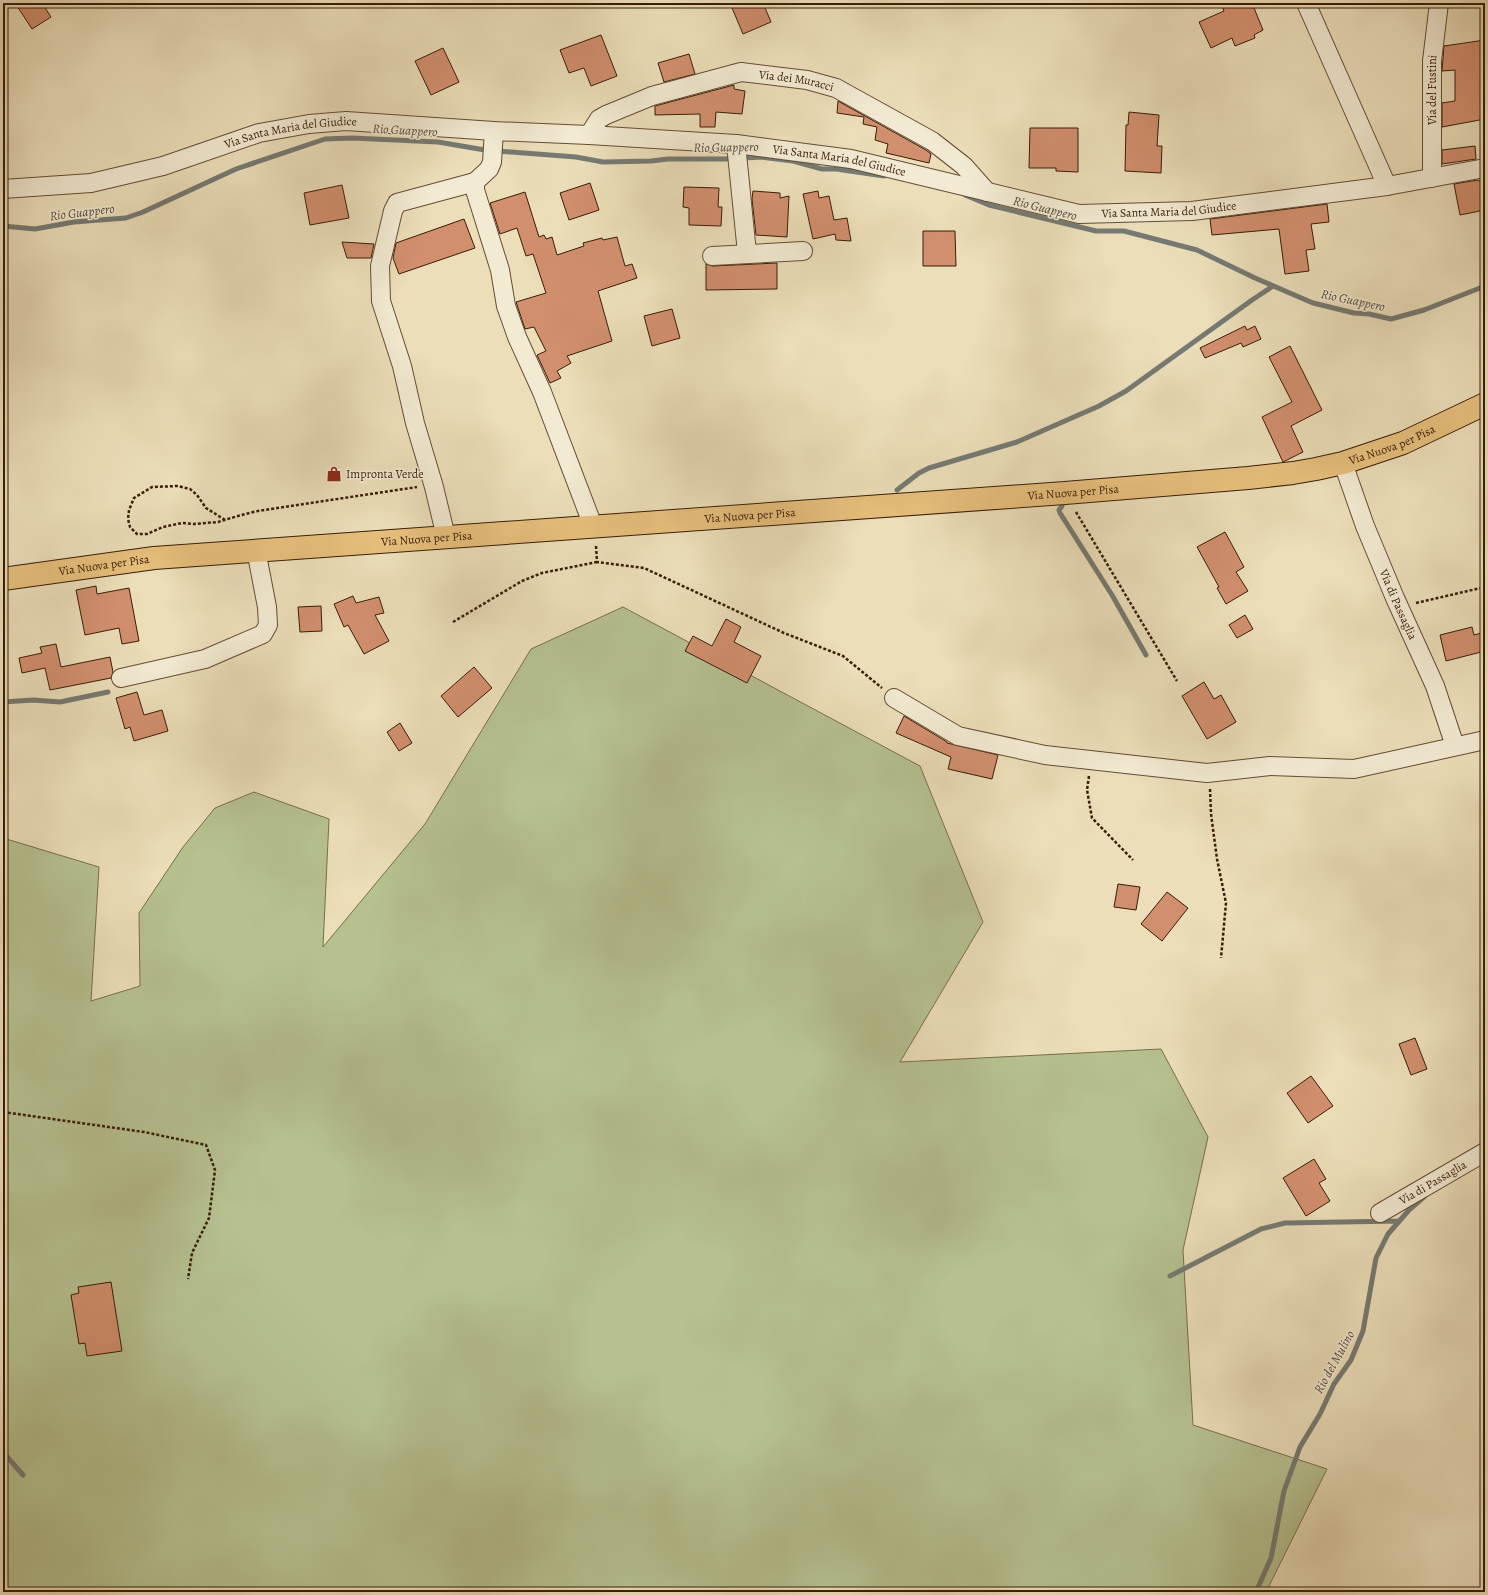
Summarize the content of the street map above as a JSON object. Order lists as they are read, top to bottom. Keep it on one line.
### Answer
{"streets":{"main road":["Via Nuova per Pisa"],"street":["Via dei Muracci","Via del Fustini","Via Santa Maria del Giudice","Via di Passaglia"]},"crossings":[["Via dei Muracci","Via Santa Maria del Giudice"],["Via del Fustini","Via Santa Maria del Giudice"],["Via Nuova per Pisa","Via di Passaglia"]],"water":["Rio Guappero","Rio del Mulino"],"places":{"shop":["Impronta Verde"]}}
